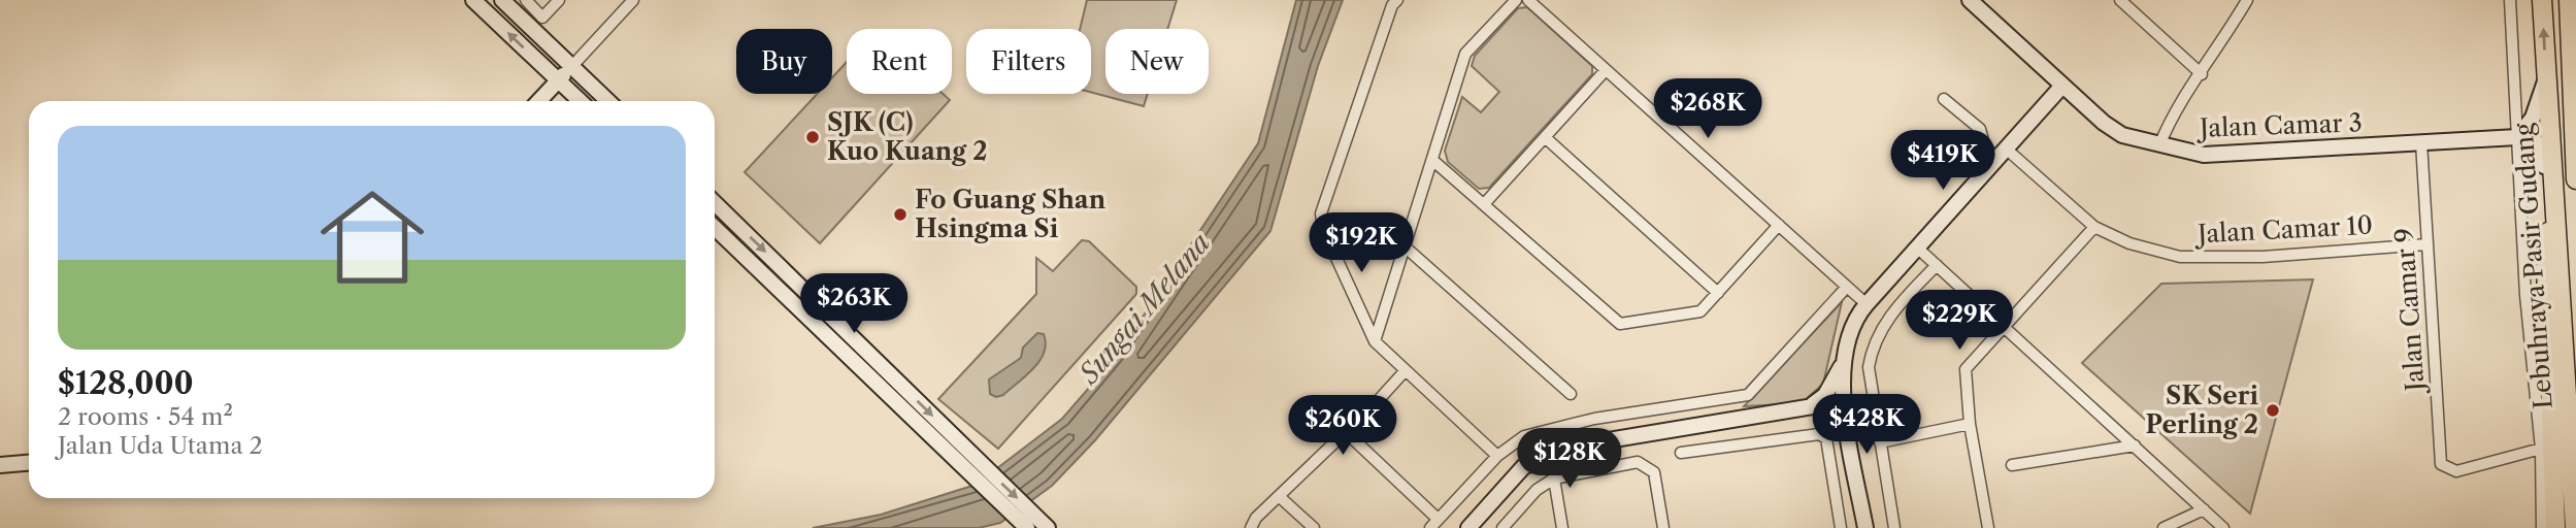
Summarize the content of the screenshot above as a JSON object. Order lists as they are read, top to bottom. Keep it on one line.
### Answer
{"streets":{"highway":["Lebuhraya Pasir Gudang"],"street":["Jalan Camar 3","Jalan Camar 10","Jalan Camar 9"]},"crossings":[["Jalan Camar 3","Jalan Camar 9"],["Jalan Camar 10","Jalan Camar 9"]],"water":["Sungai Melana"],"places":["SJK (C) Kuo Kuang 2","Fo Guang Shan Hsingma Si","SK Seri Perling 2"],"page":{"chip":["Buy","Rent","Filters","New"],"price":["$268K","$419K","$192K","$263K","$229K","$428K","$260K","$128K"],"list":[{"name":"$128,000","note":"2 rooms · 54 m² · Jalan Uda Utama 2"}]}}
